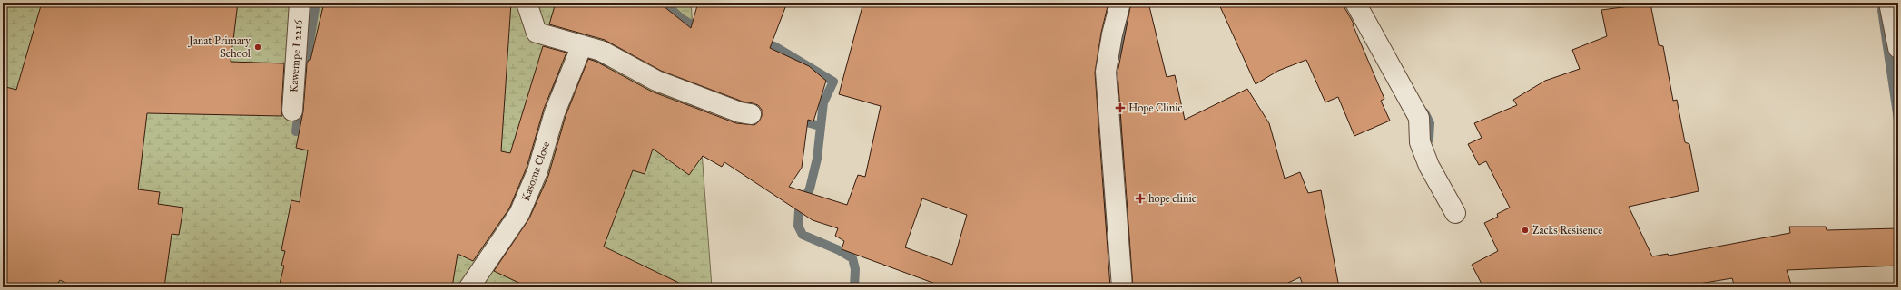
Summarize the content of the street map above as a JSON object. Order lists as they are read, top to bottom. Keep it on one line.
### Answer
{"streets":{"street":["Kawempe I 2216","Kasoma Close"]},"places":{"other":["Janat Primary School","Zacks Resisence"],"health":["Hope Clinic","hope clinic"]}}
